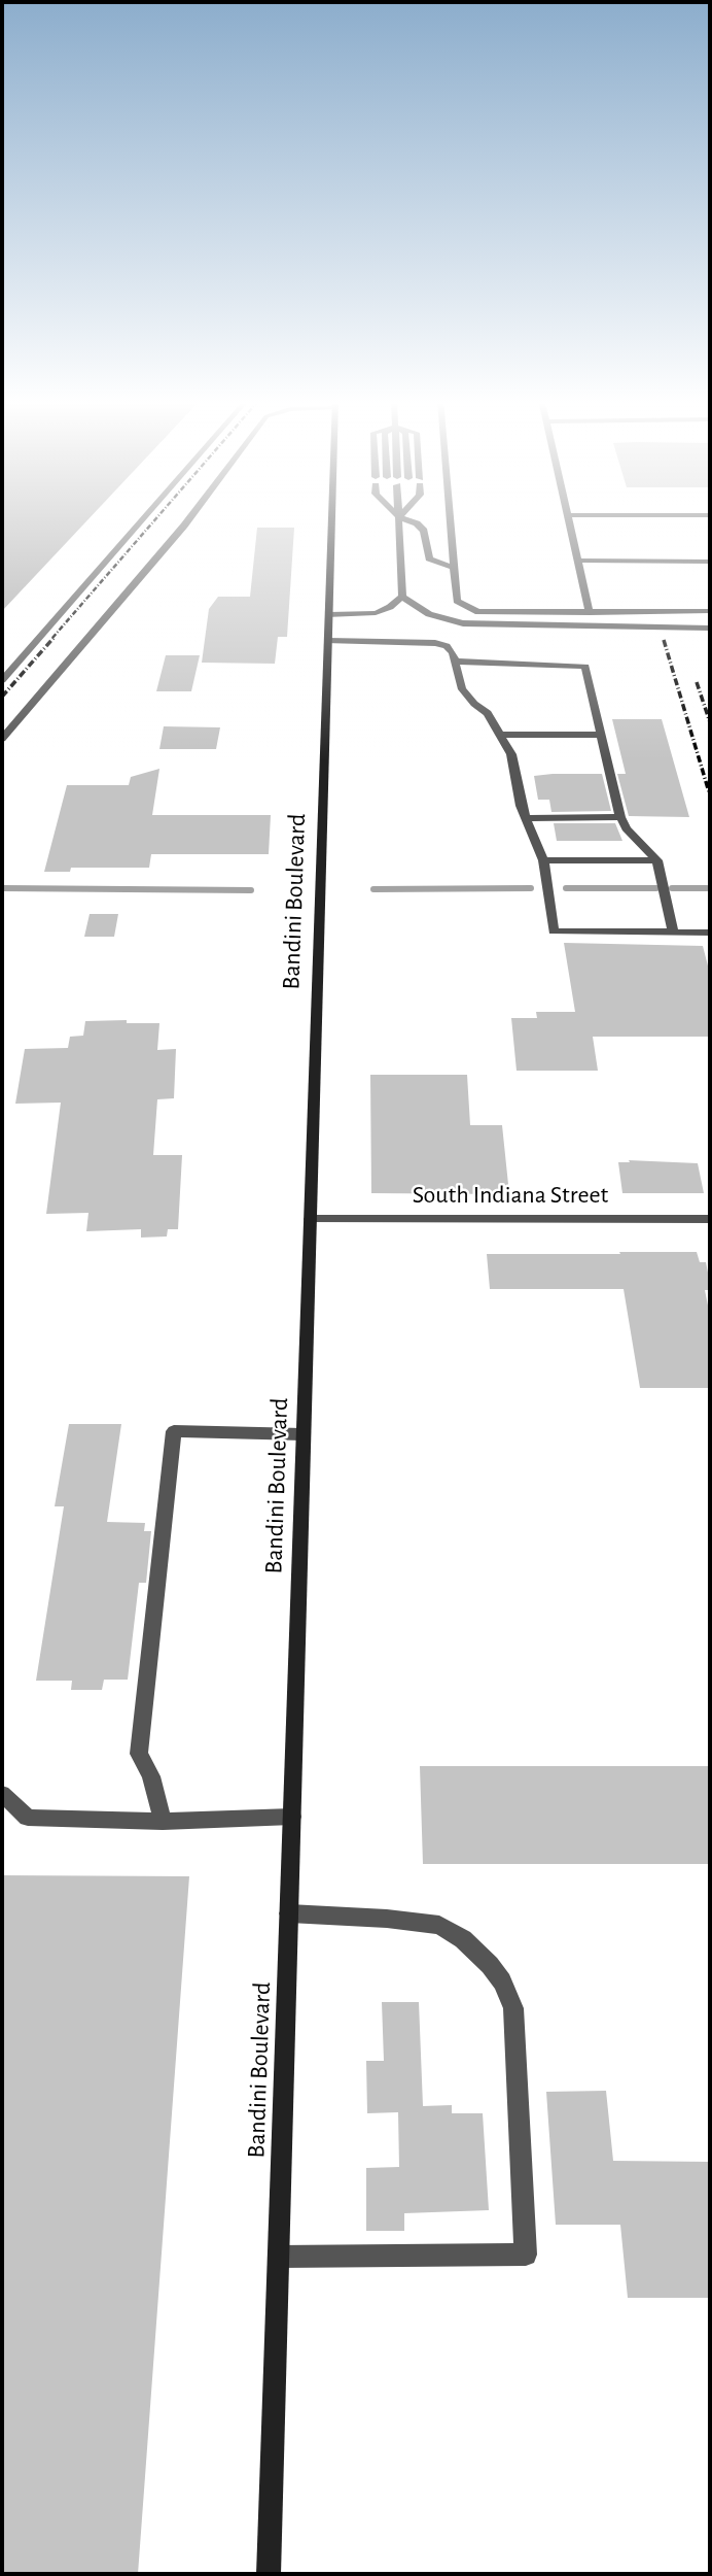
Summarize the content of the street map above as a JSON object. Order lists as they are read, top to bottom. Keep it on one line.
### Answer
{"streets":{"main road":["Bandini Boulevard"],"street":["South Indiana Street"]},"crossings":[["Bandini Boulevard","South Indiana Street"]]}
